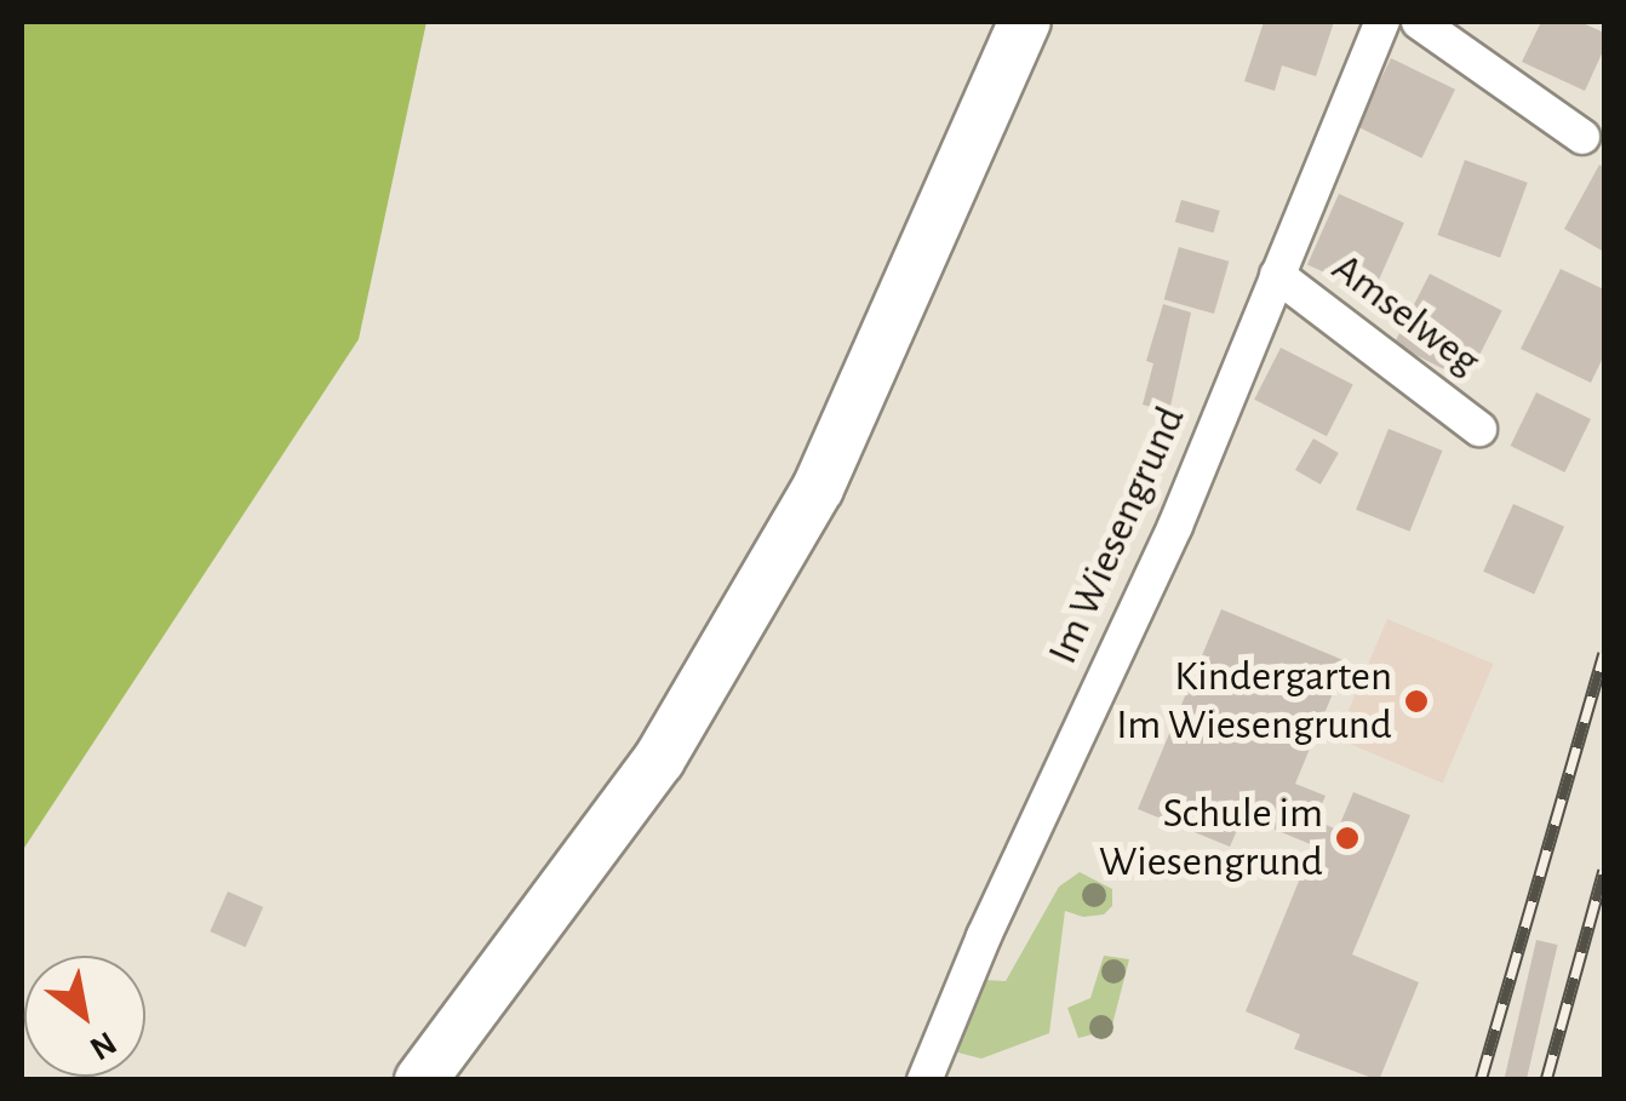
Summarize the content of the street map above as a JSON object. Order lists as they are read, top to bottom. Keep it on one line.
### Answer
{"streets":{"street":["Amselweg","Im Wiesengrund"]},"crossings":[["Amselweg","Im Wiesengrund"]],"places":["Kindergarten Im Wiesengrund","Schule im Wiesengrund"],"north":"bottom right"}
